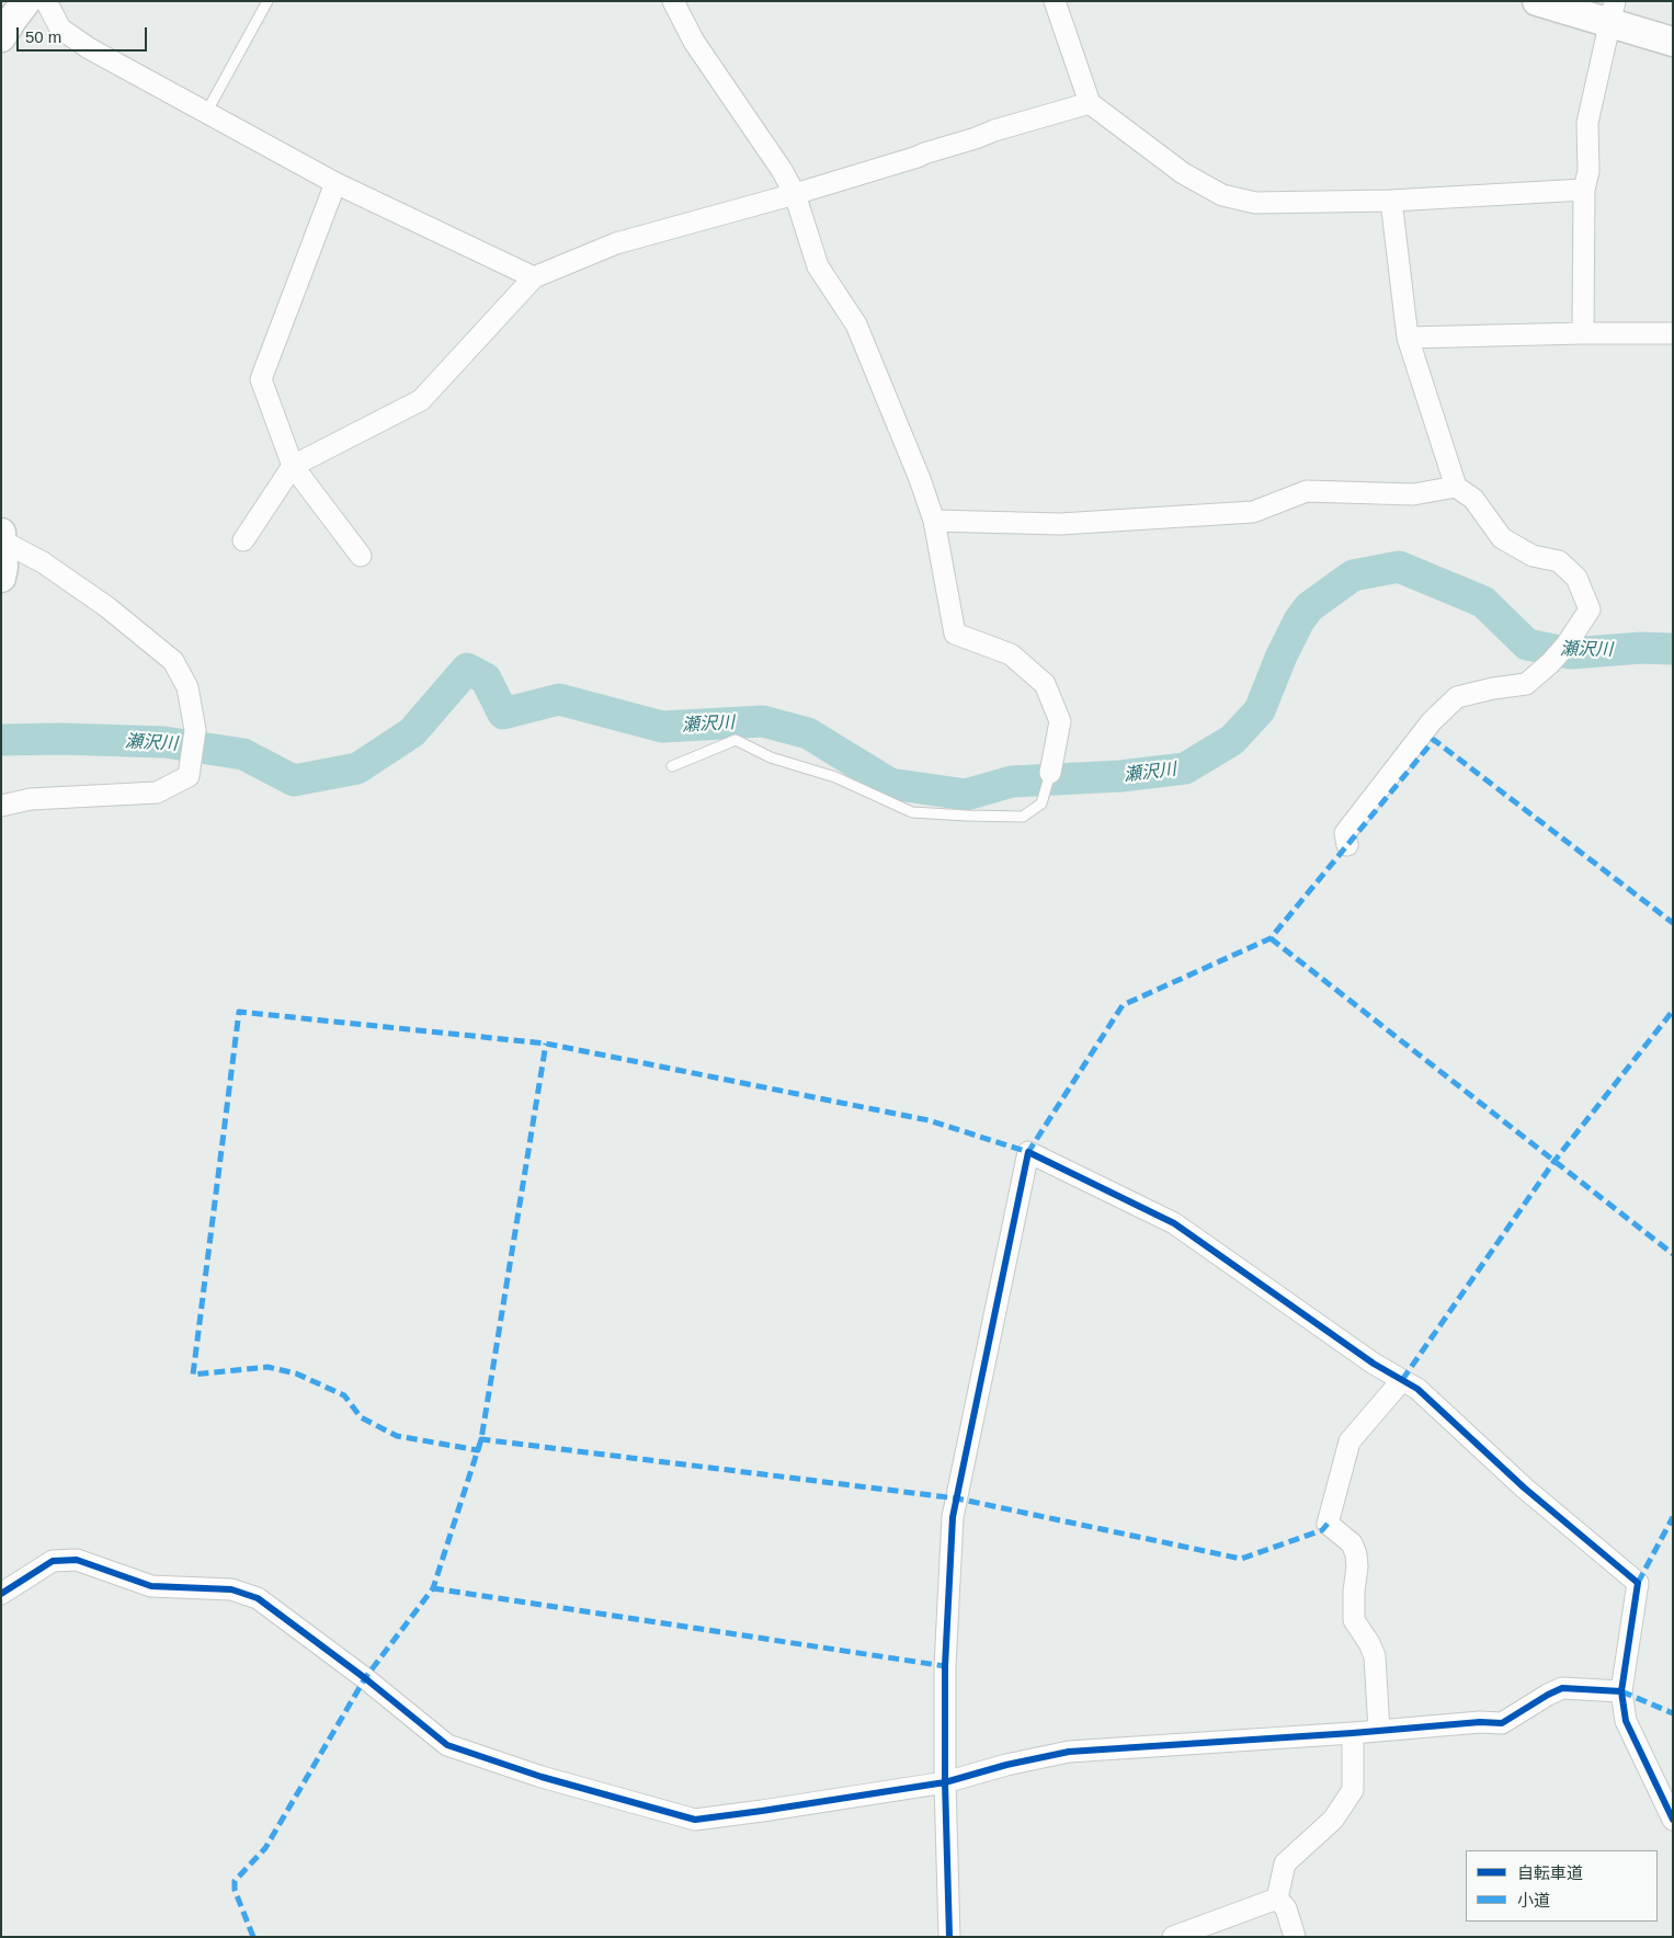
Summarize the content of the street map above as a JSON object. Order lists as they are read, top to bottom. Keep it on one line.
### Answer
{"water":["瀬沢川"],"legend":["自転車道","小道"],"scale_bar":"50 m"}
